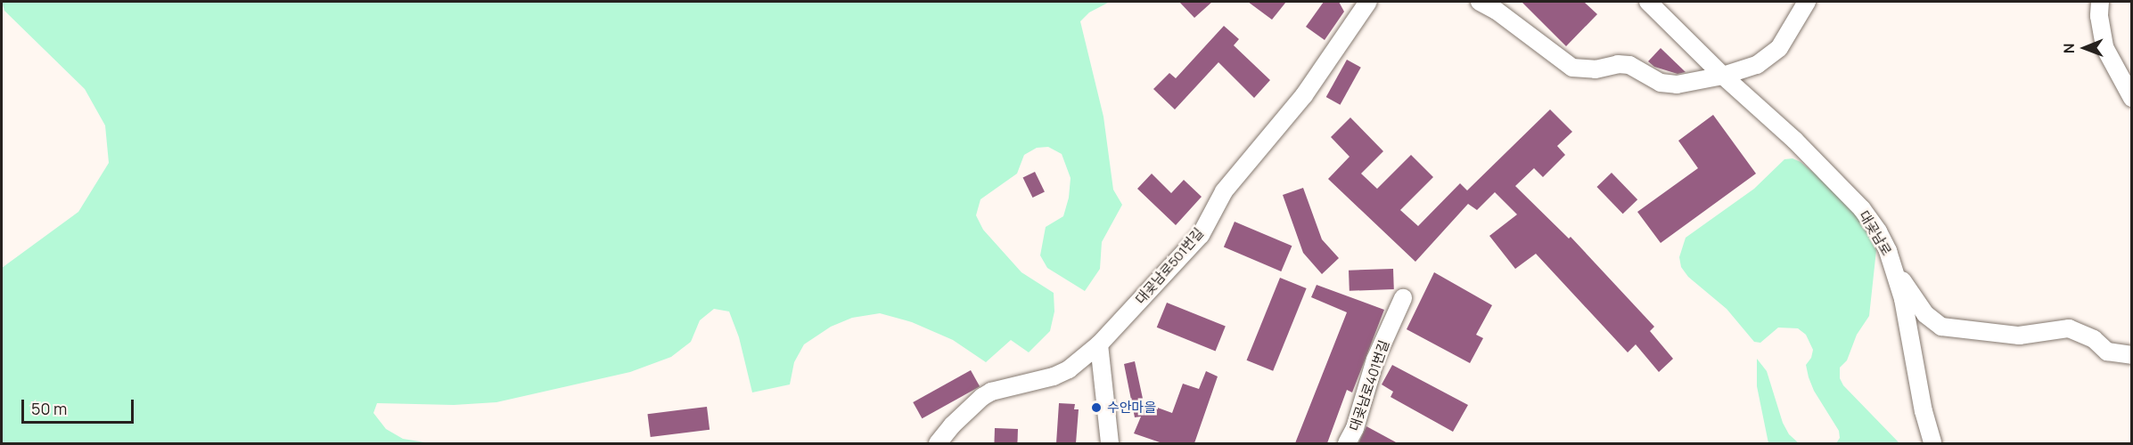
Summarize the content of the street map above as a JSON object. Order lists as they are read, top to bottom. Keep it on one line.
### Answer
{"streets":{"street":["대곶남로","대곶남로501번길","대곶남로401번길"]},"places":["수안마을"],"scale_bar":"50 m","north":"left"}
